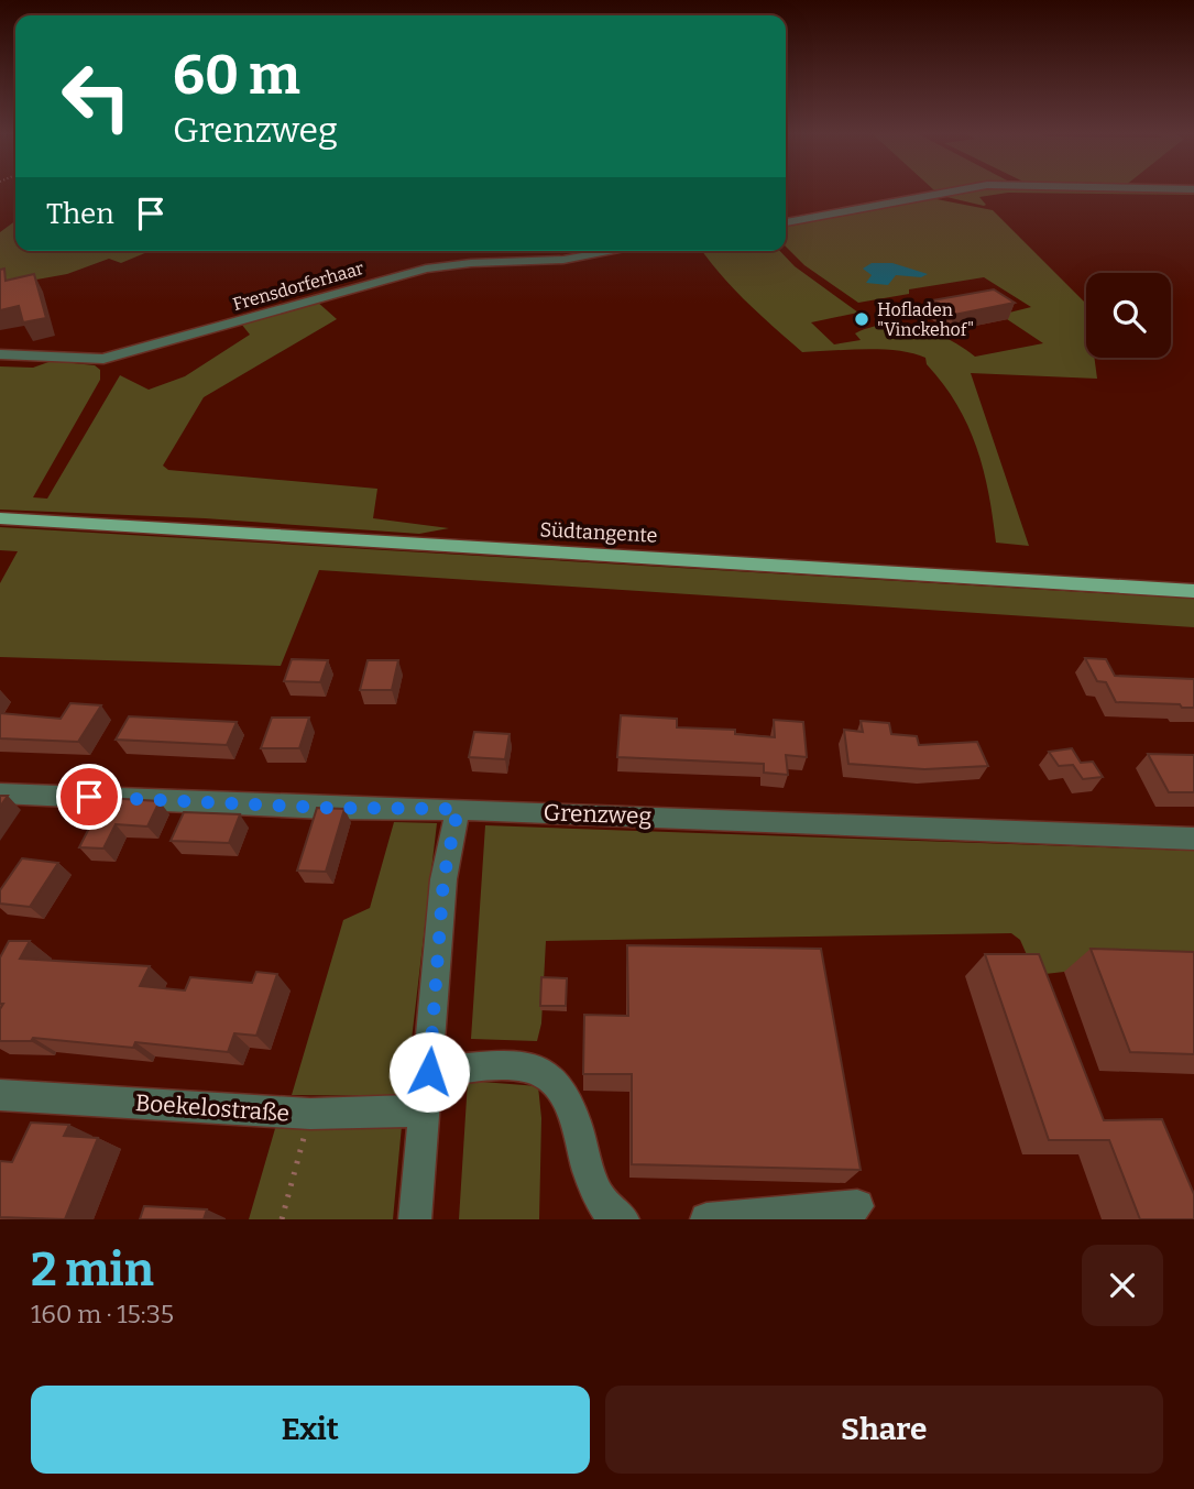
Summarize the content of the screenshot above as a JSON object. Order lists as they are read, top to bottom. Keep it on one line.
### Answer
{"streets":{"main road":["Südtangente"],"street":["Frensdorferhaar","Grenzweg","Boekelostraße"]},"places":["Hofladen \"Vinckehof\""],"page":{"turn":["60 m","Grenzweg"],"then":"Then","heading":["2 min","160 m · 15:35"],"buttons":["Exit","Share"]}}
